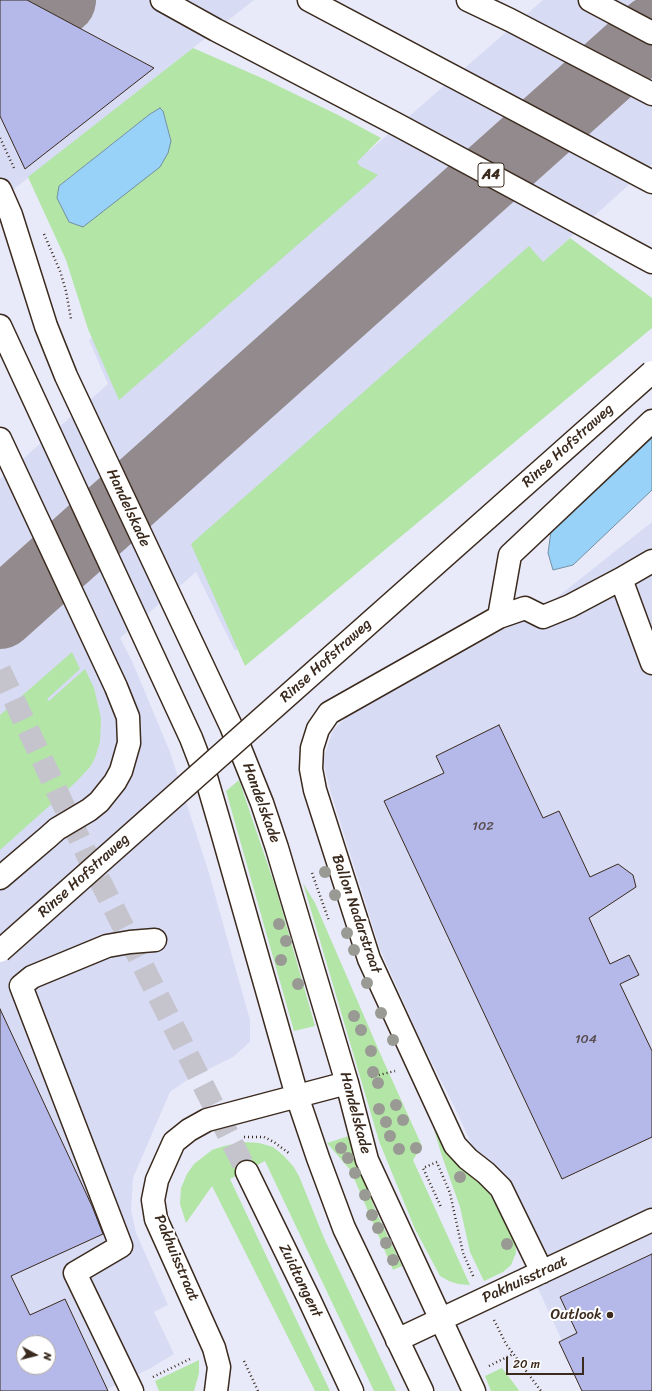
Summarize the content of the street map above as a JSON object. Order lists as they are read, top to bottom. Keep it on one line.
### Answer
{"streets":{"main road":["A4","Rinse Hofstraweg","Handelskade","Ballon Nadarstraat","Pakhuisstraat","Zuidtangent"]},"crossings":[["Handelskade","Pakhuisstraat"],["Ballon Nadarstraat","Pakhuisstraat"]],"places":["Outlook"],"house_numbers":["102","104"],"scale_bar":"20 m","north":"right"}
